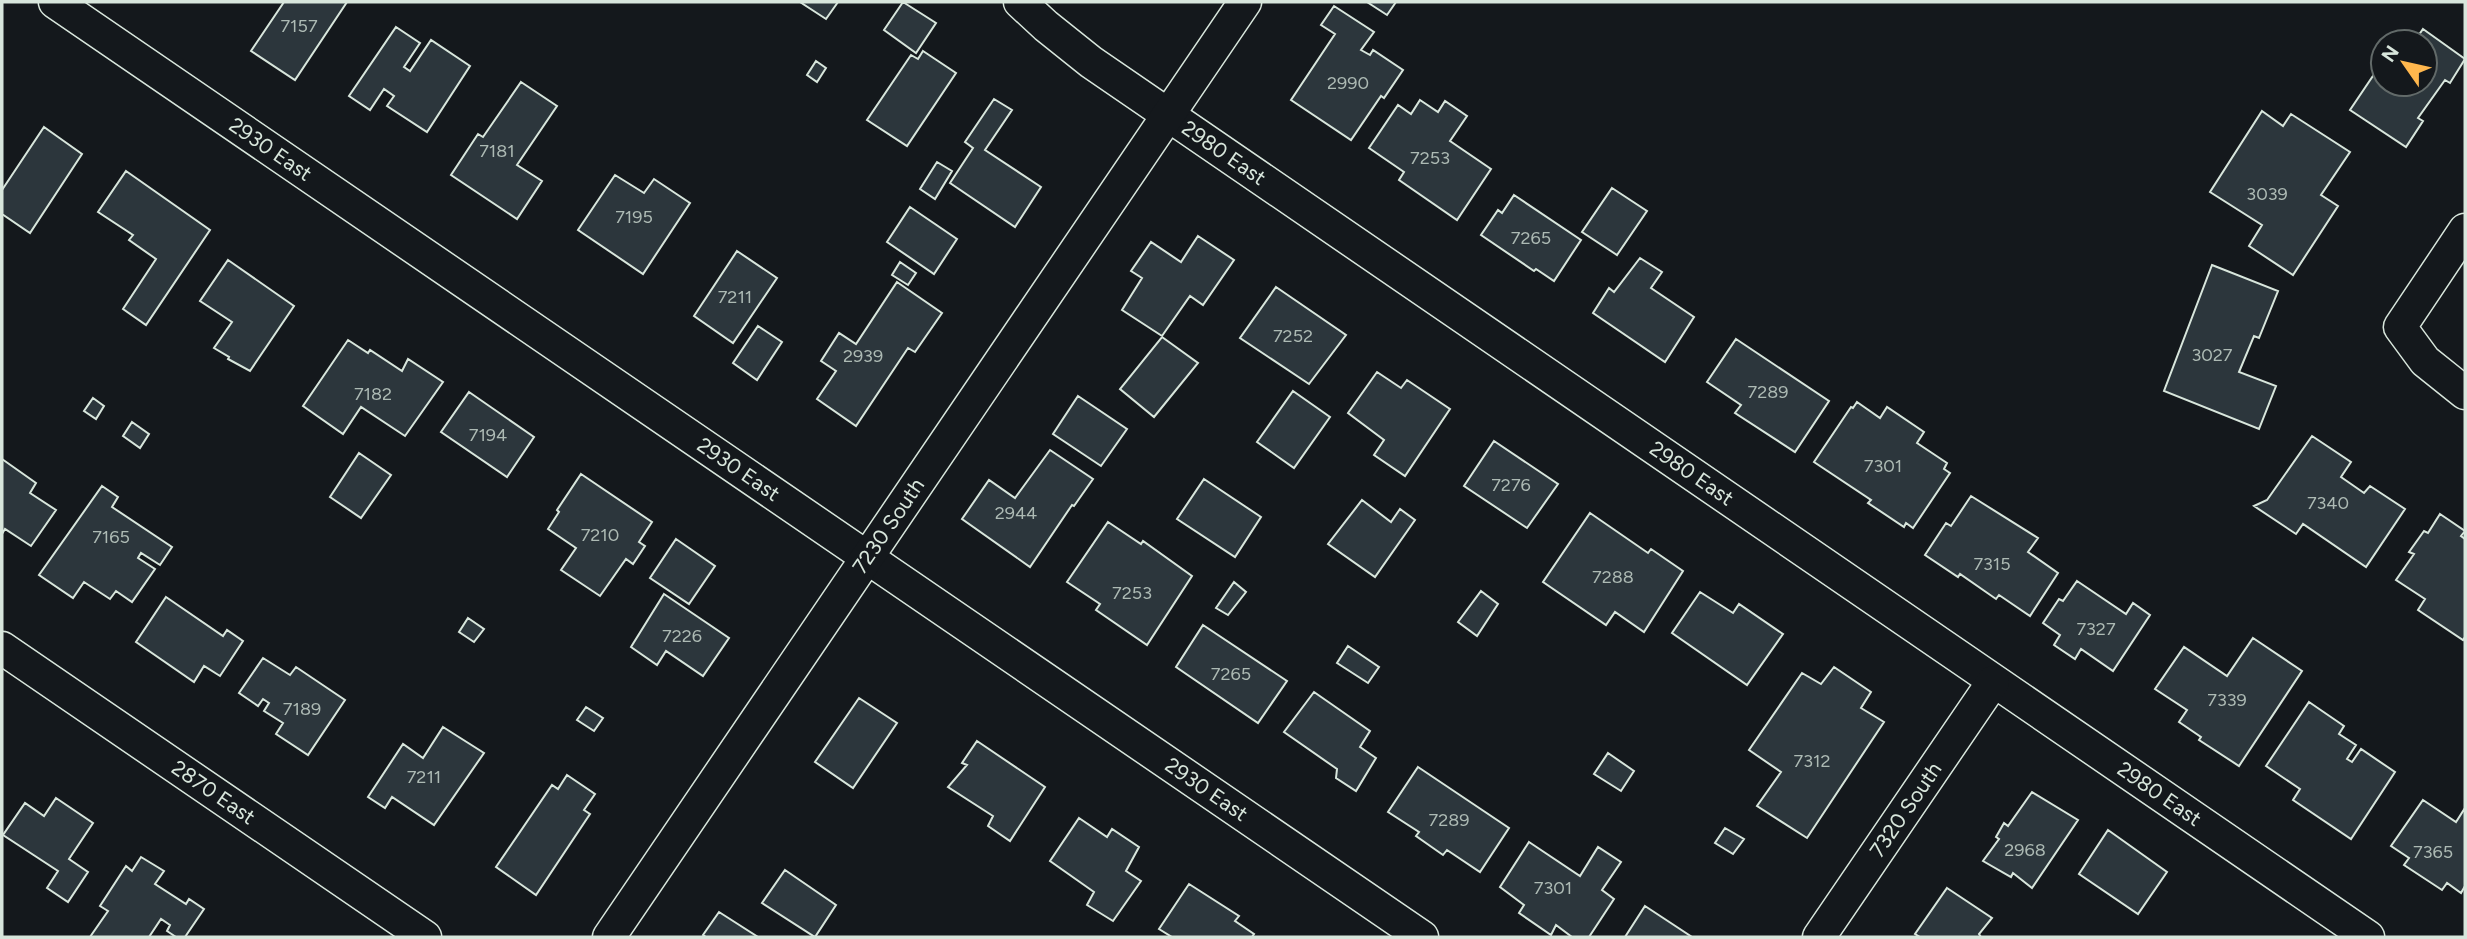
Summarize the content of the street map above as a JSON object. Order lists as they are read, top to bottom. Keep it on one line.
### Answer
{"streets":{"street":["2930 East","2980 East","7230 South","2870 East","7320 South"]},"crossings":[["2930 East","7230 South"],["2980 East","7230 South"],["2980 East","7320 South"]],"house_numbers":["7157","2990","7181","7253","3039","7195","7265","7211","7252","3027","2939","7289","7182","7194","7301","7276","7340","2944","7210","7165","7315","7288","7253","7327","7226","7265","7339","7189","7312","7211","7289","2968","7365","7301"],"north":"top left"}
